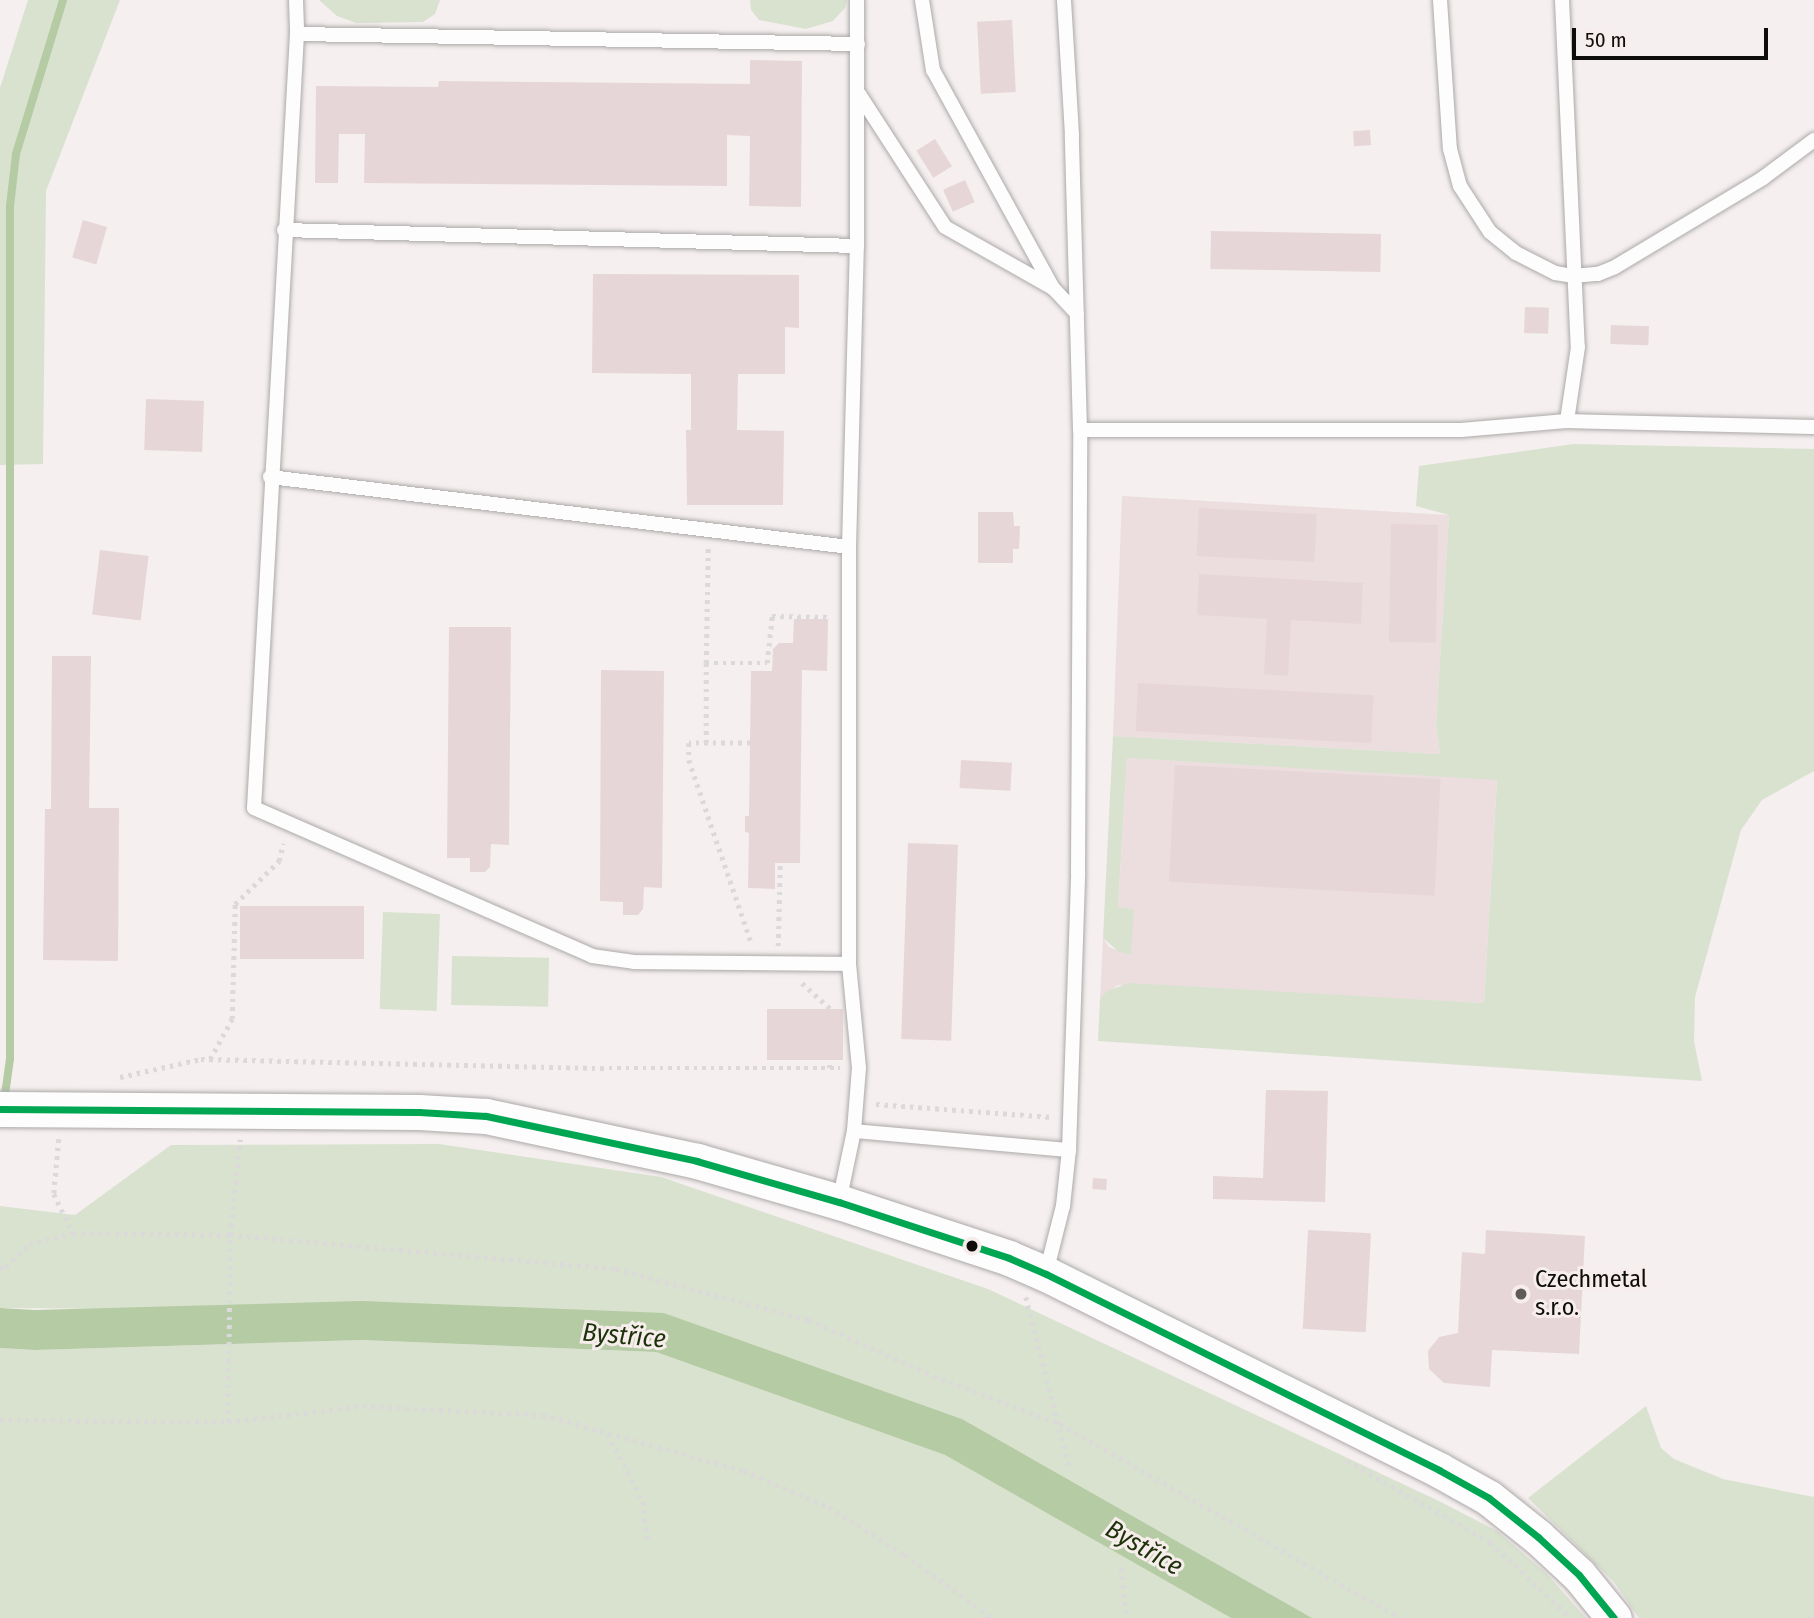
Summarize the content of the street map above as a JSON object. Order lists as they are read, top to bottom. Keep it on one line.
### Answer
{"water":["Bystřice"],"places":["Czechmetal s.r.o."],"scale_bar":"50 m"}
